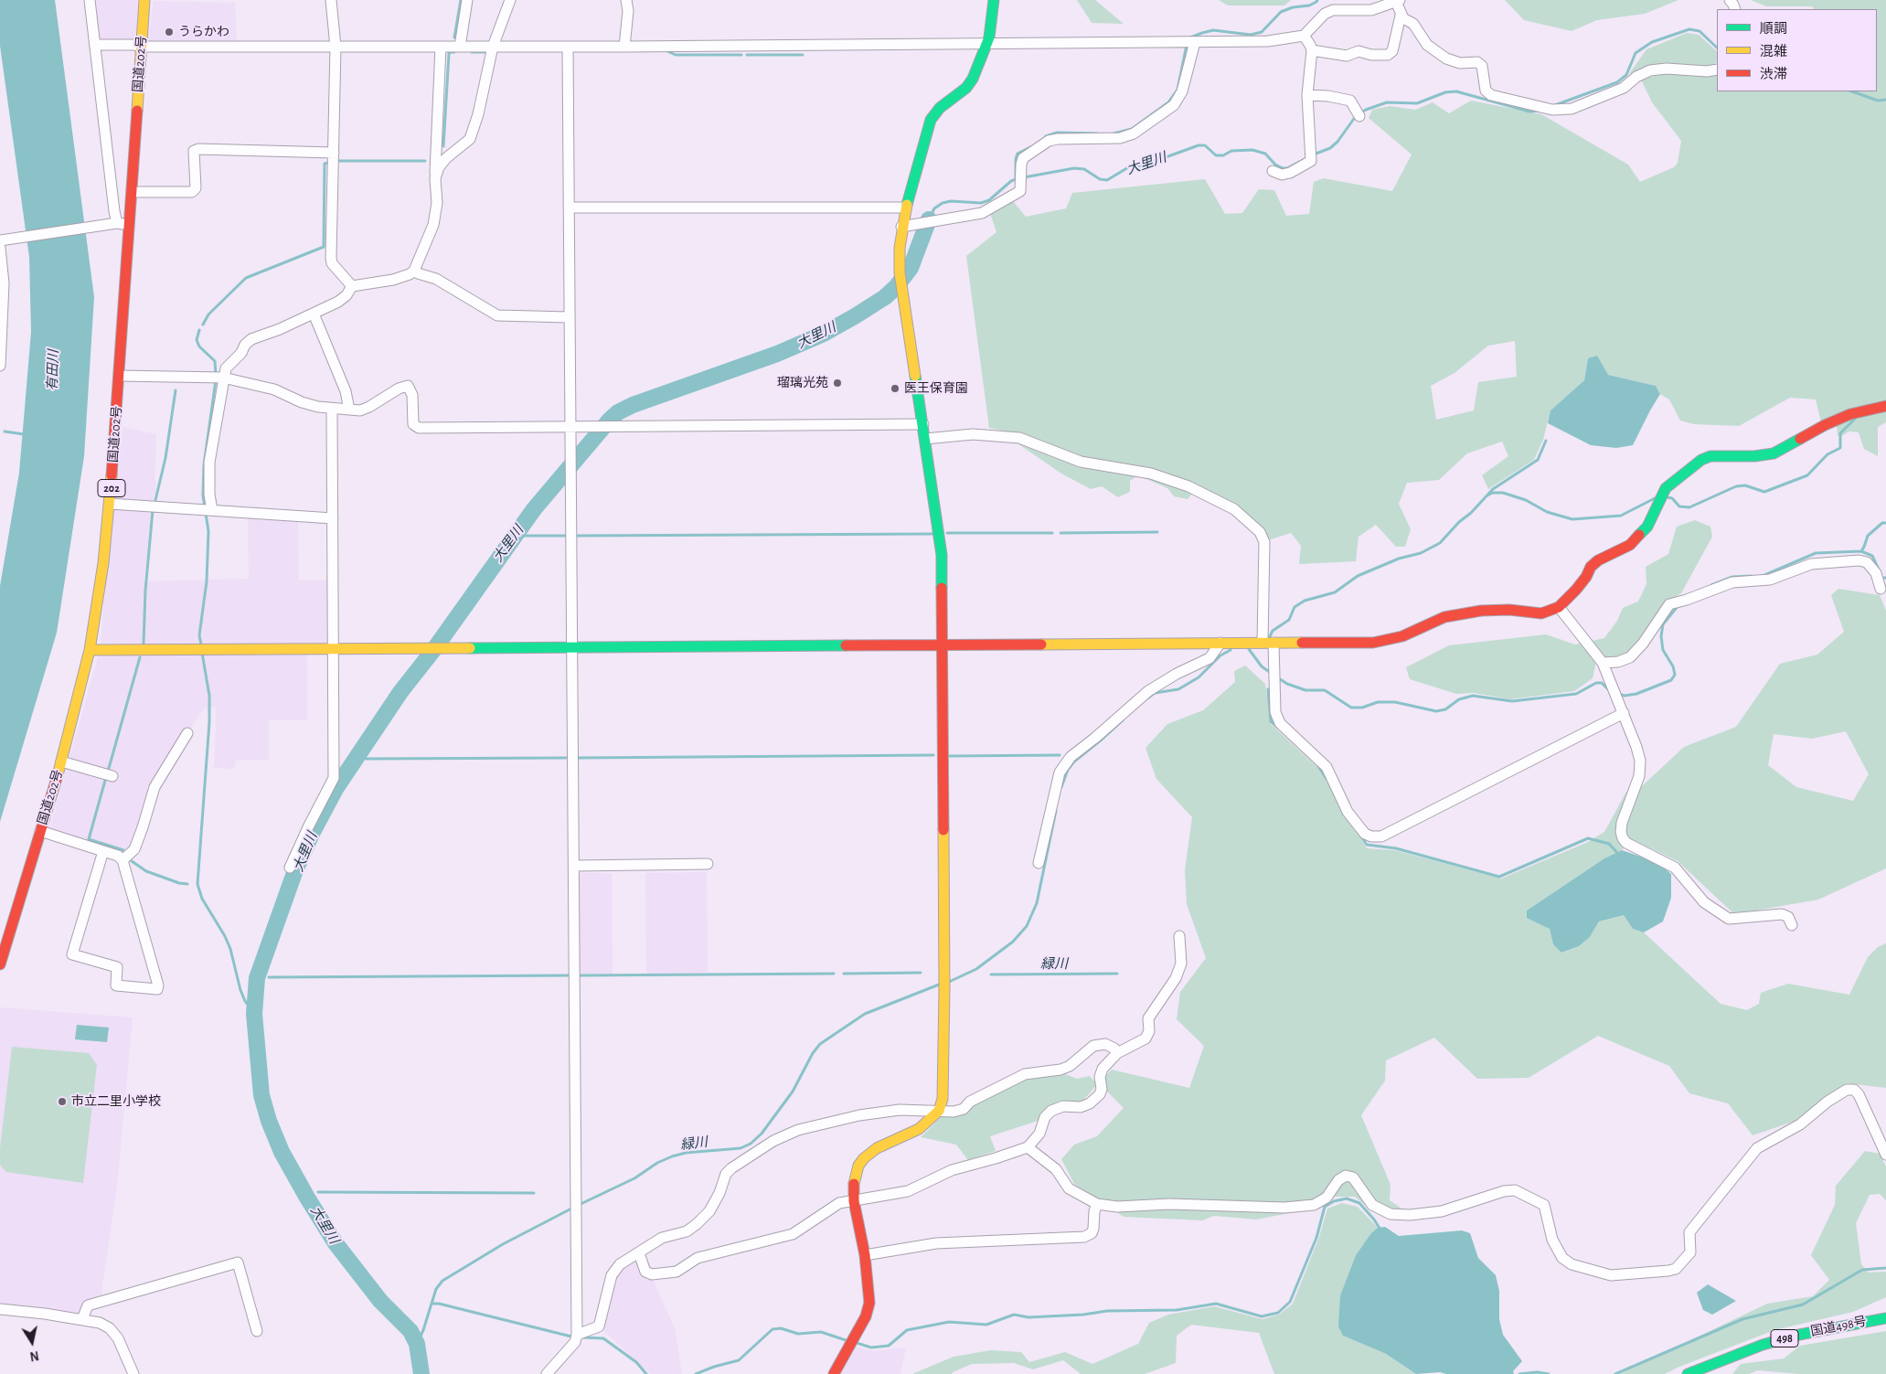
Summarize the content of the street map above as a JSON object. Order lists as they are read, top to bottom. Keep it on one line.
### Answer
{"streets":{"main road":["国道202号","202","国道498号","498"]},"water":["大里川","有田川","緑川"],"places":["うらかわ","瑠璃光苑","医王保育園","市立二里小学校"],"legend":["順調","混雑","渋滞"],"north":"bottom"}
